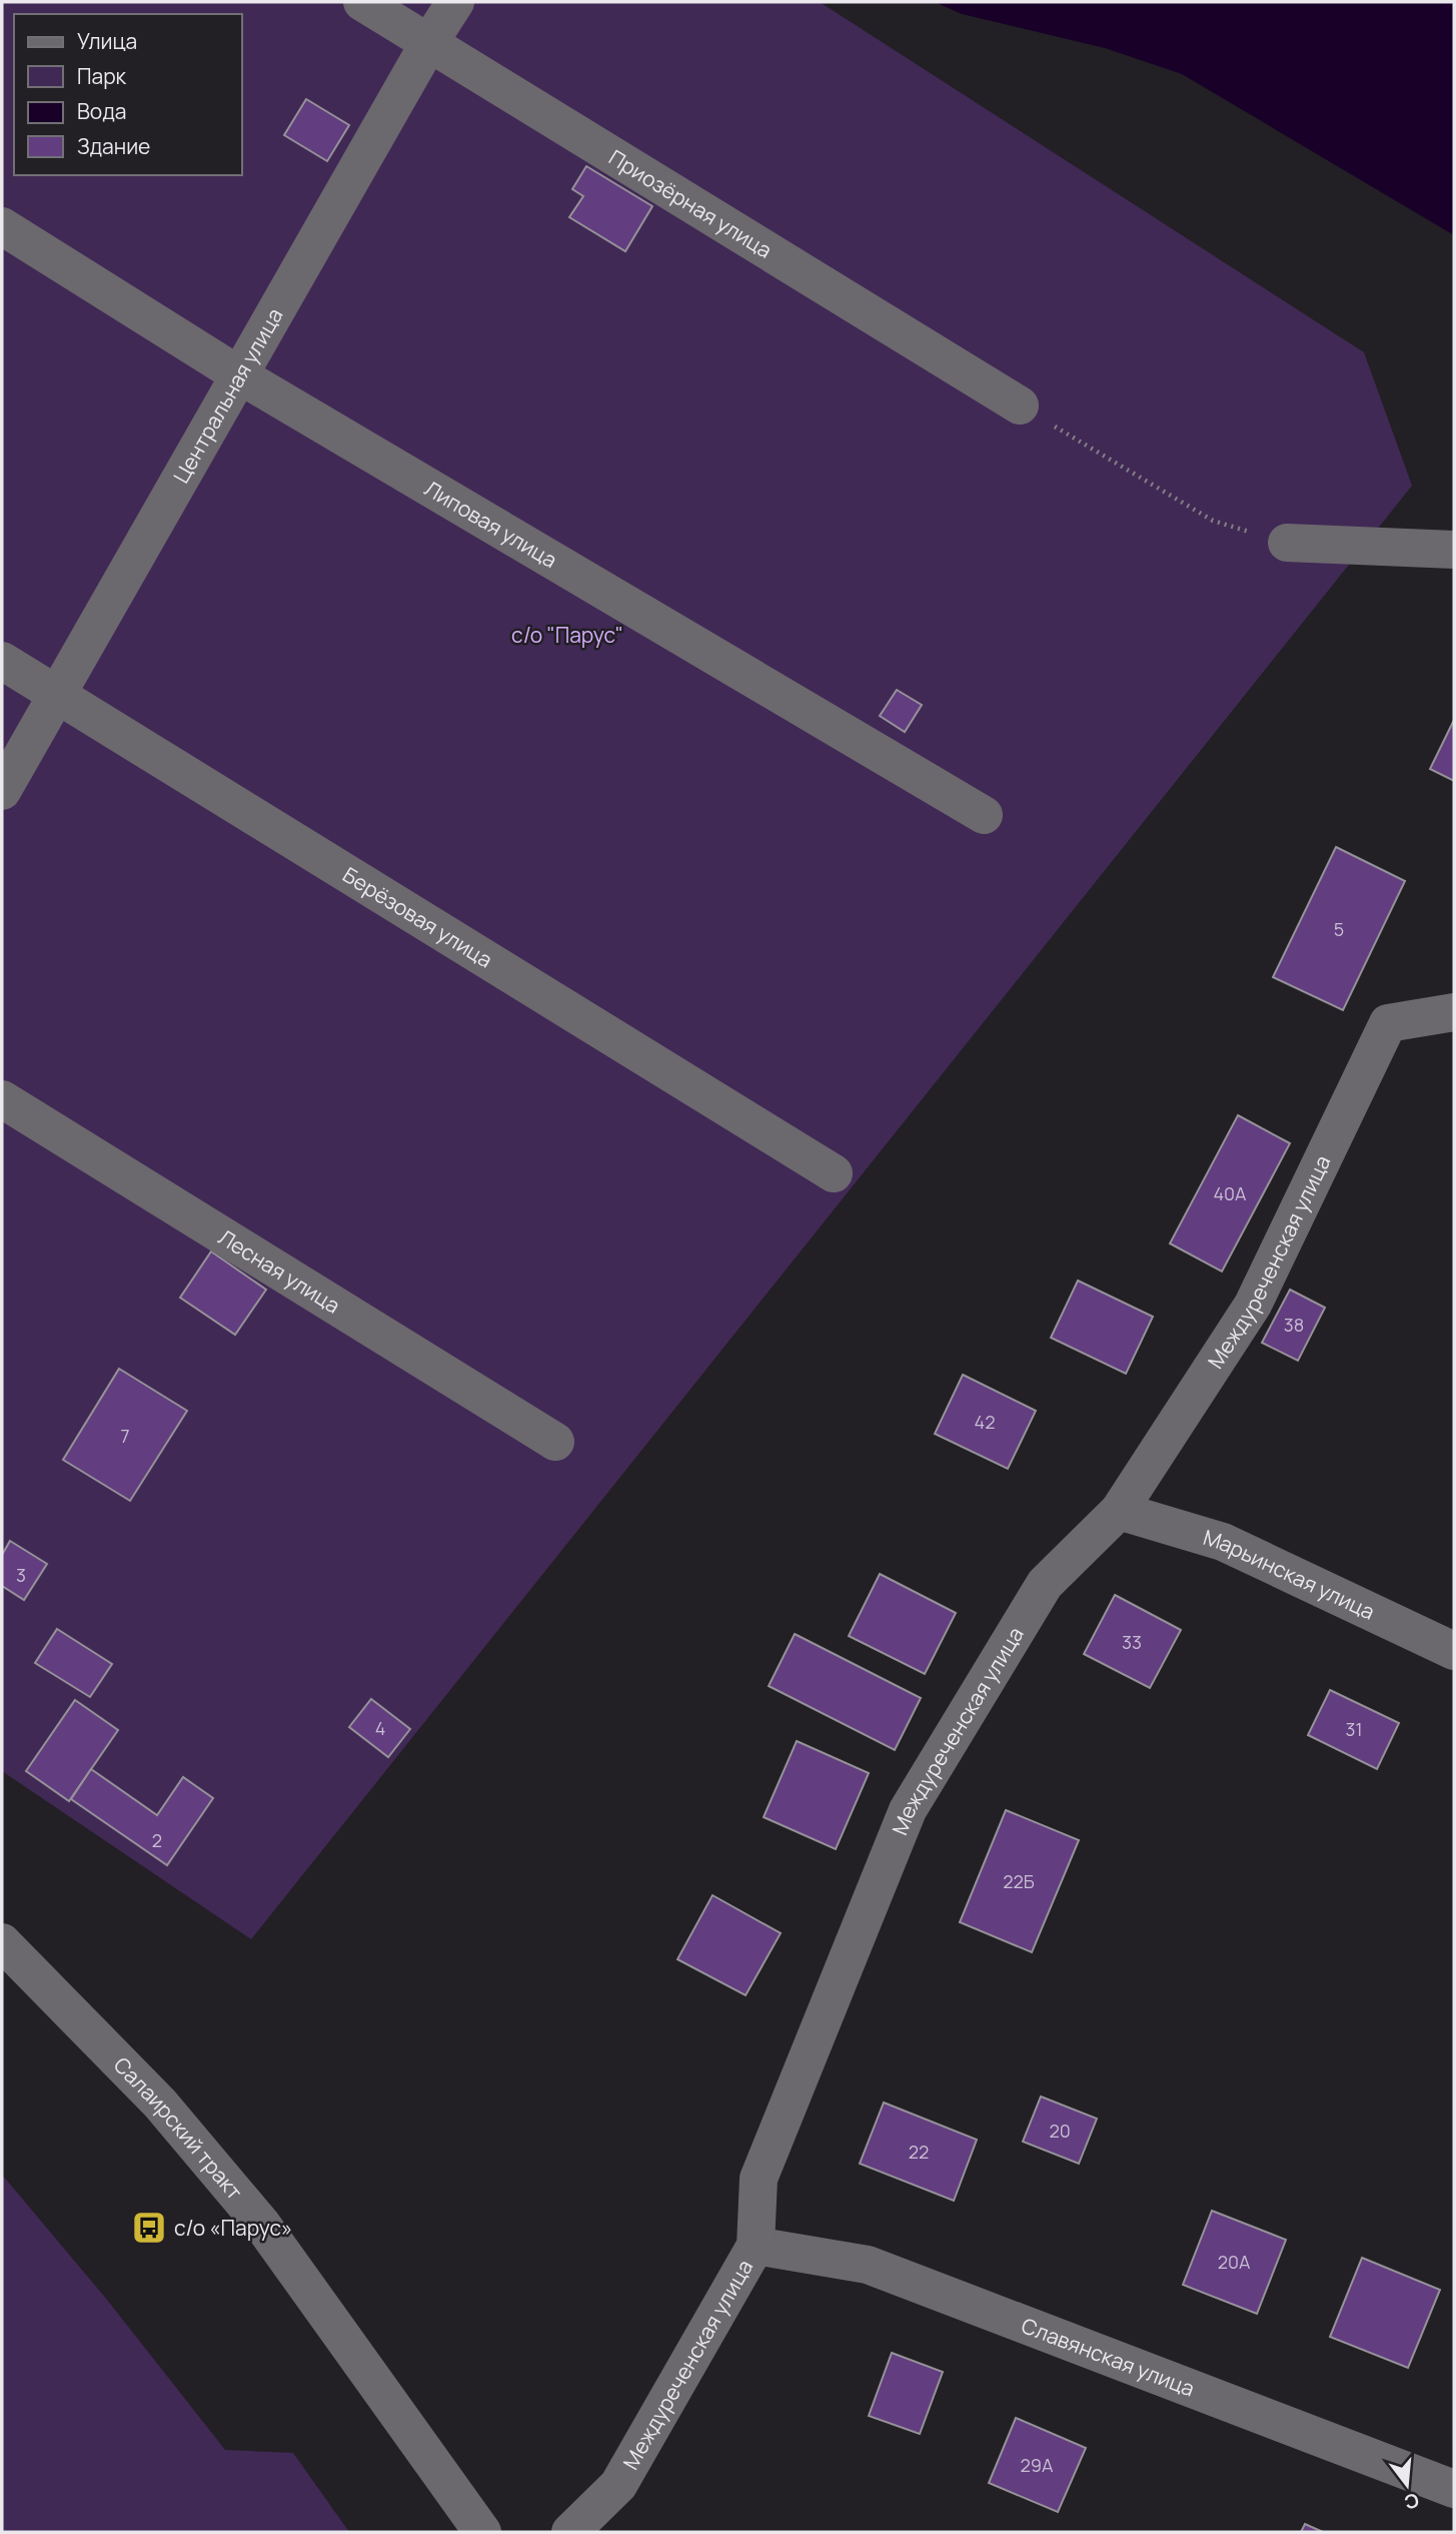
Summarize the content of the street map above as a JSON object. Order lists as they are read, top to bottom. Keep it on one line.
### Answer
{"streets":{"street":["Приозёрная улица","Центральная улица","Липовая улица","Берёзовая улица","Междуреченская улица","Лесная улица","Марьинская улица","Салаирский тракт","Славянская улица"]},"crossings":[["Приозёрная улица","Центральная улица"],["Центральная улица","Липовая улица"],["Центральная улица","Берёзовая улица"],["Междуреченская улица","Марьинская улица"],["Междуреченская улица","Славянская улица"]],"parks":["с/о \"Парус\""],"places":{"bus stop":["с/о «Парус»"]},"house_numbers":["5","40А","38","42","7","3","33","4","31","2","22Б","20","22","20А","29А"],"legend":["Улица","Парк","Вода","Здание"],"north":"bottom"}
